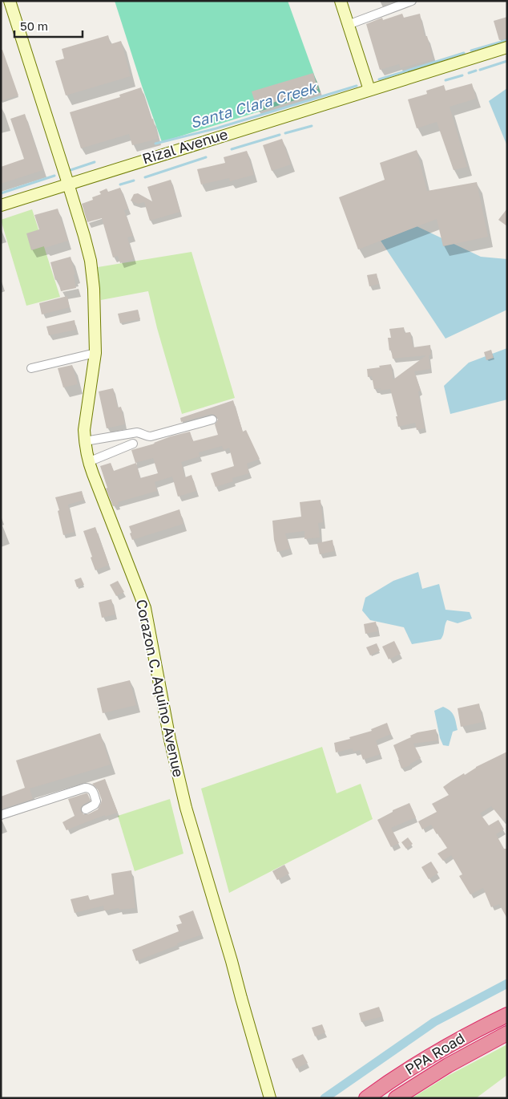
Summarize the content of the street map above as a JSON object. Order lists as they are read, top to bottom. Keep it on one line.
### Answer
{"streets":{"highway":["PPA Road"],"main road":["Rizal Avenue","Corazon C. Aquino Avenue"]},"crossings":[["Rizal Avenue","Corazon C. Aquino Avenue"]],"water":["Santa Clara Creek"],"scale_bar":"50 m"}
